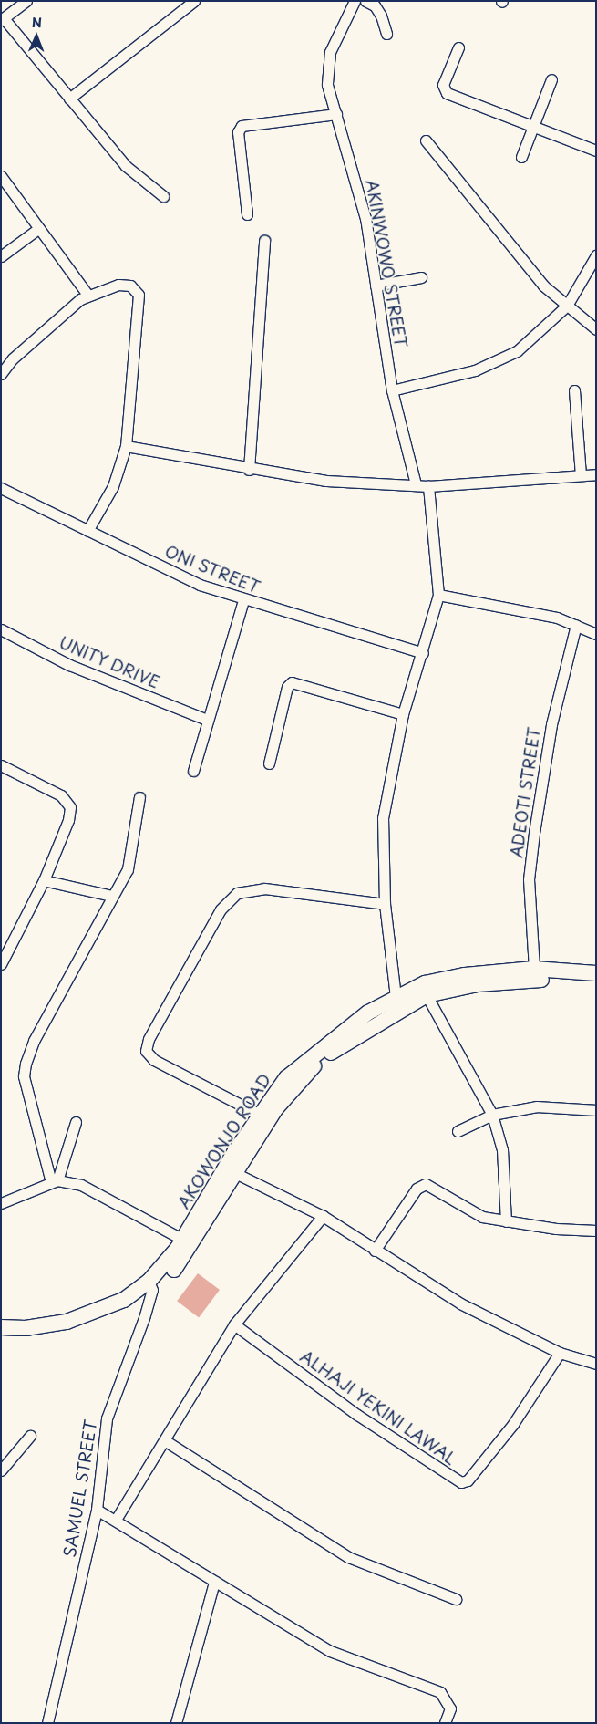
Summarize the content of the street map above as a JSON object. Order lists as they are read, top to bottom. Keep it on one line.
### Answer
{"streets":{"main road":["AKOWONJO ROAD"],"street":["AKINWOWO STREET","ONI STREET","UNITY DRIVE","ADEOTI STREET","ALHAJI YEKINI LAWAL","SAMUEL STREET"]},"crossings":[["ADEOTI STREET","AKOWONJO ROAD"],["AKOWONJO ROAD","SAMUEL STREET"]],"north":"top"}
